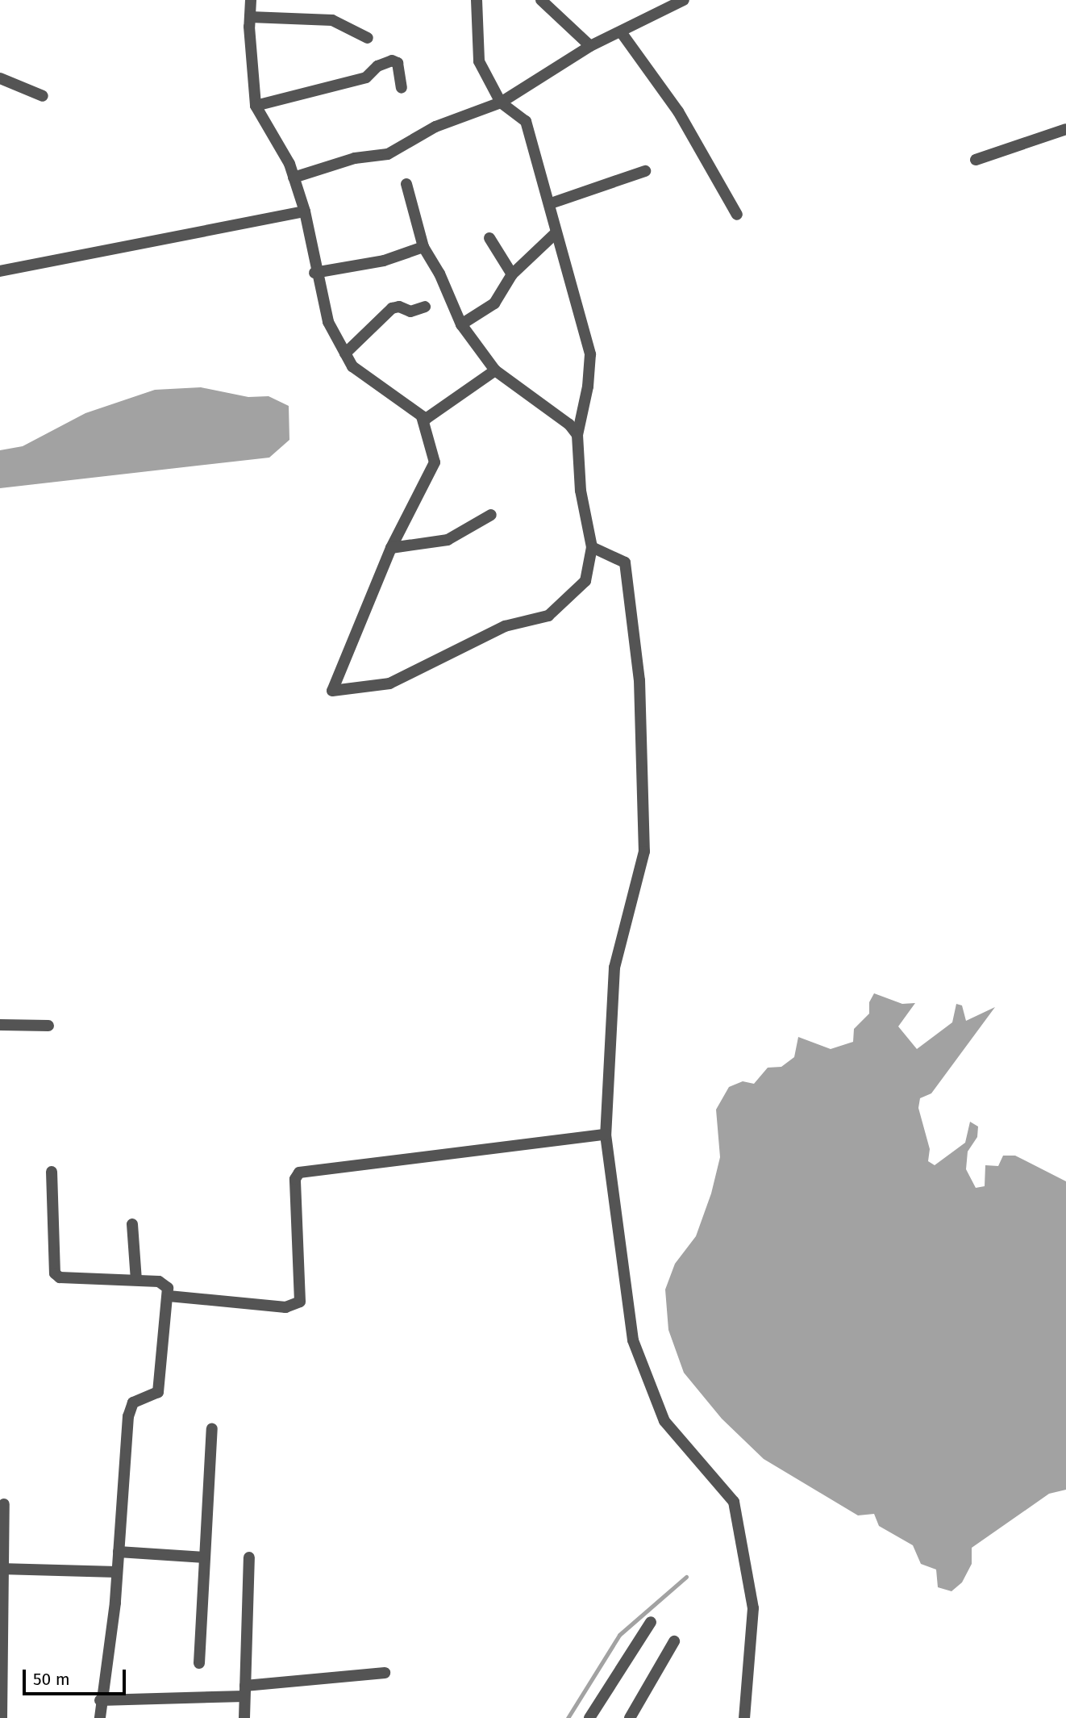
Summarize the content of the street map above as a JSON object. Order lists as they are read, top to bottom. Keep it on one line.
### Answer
{"scale_bar":"50 m"}
